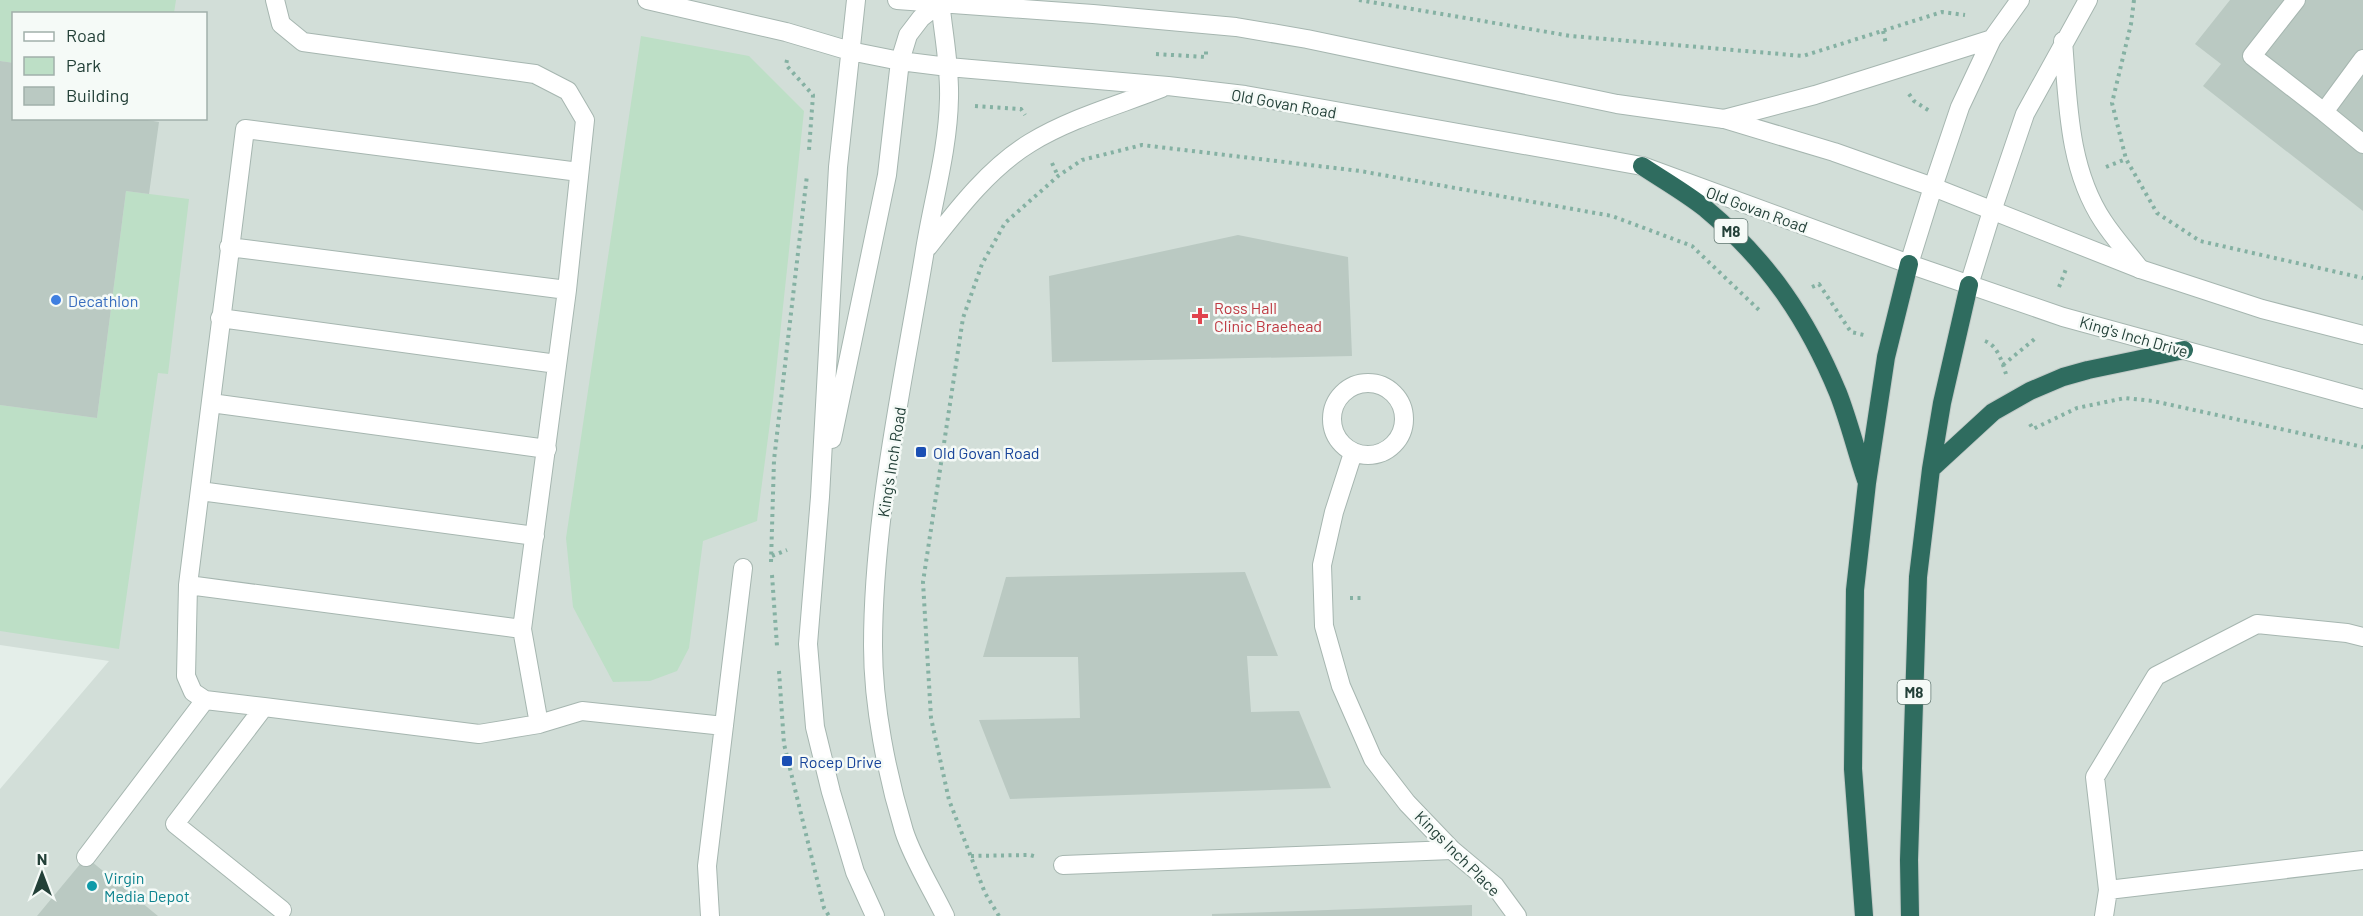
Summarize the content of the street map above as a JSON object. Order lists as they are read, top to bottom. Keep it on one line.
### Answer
{"streets":{"highway":["M8"],"street":["Old Govan Road","King's Inch Drive","King's Inch Road","Kings Inch Place"]},"crossings":[["Old Govan Road","M8"],["Old Govan Road","King's Inch Drive"],["Old Govan Road","King's Inch Road"],["M8","King's Inch Drive"]],"places":{"other":["Decathlon","Virgin Media Depot"],"health":["Ross Hall Clinic Braehead"],"transit":["Old Govan Road","Rocep Drive"]},"legend":["Road","Park","Building"],"north":"top"}
